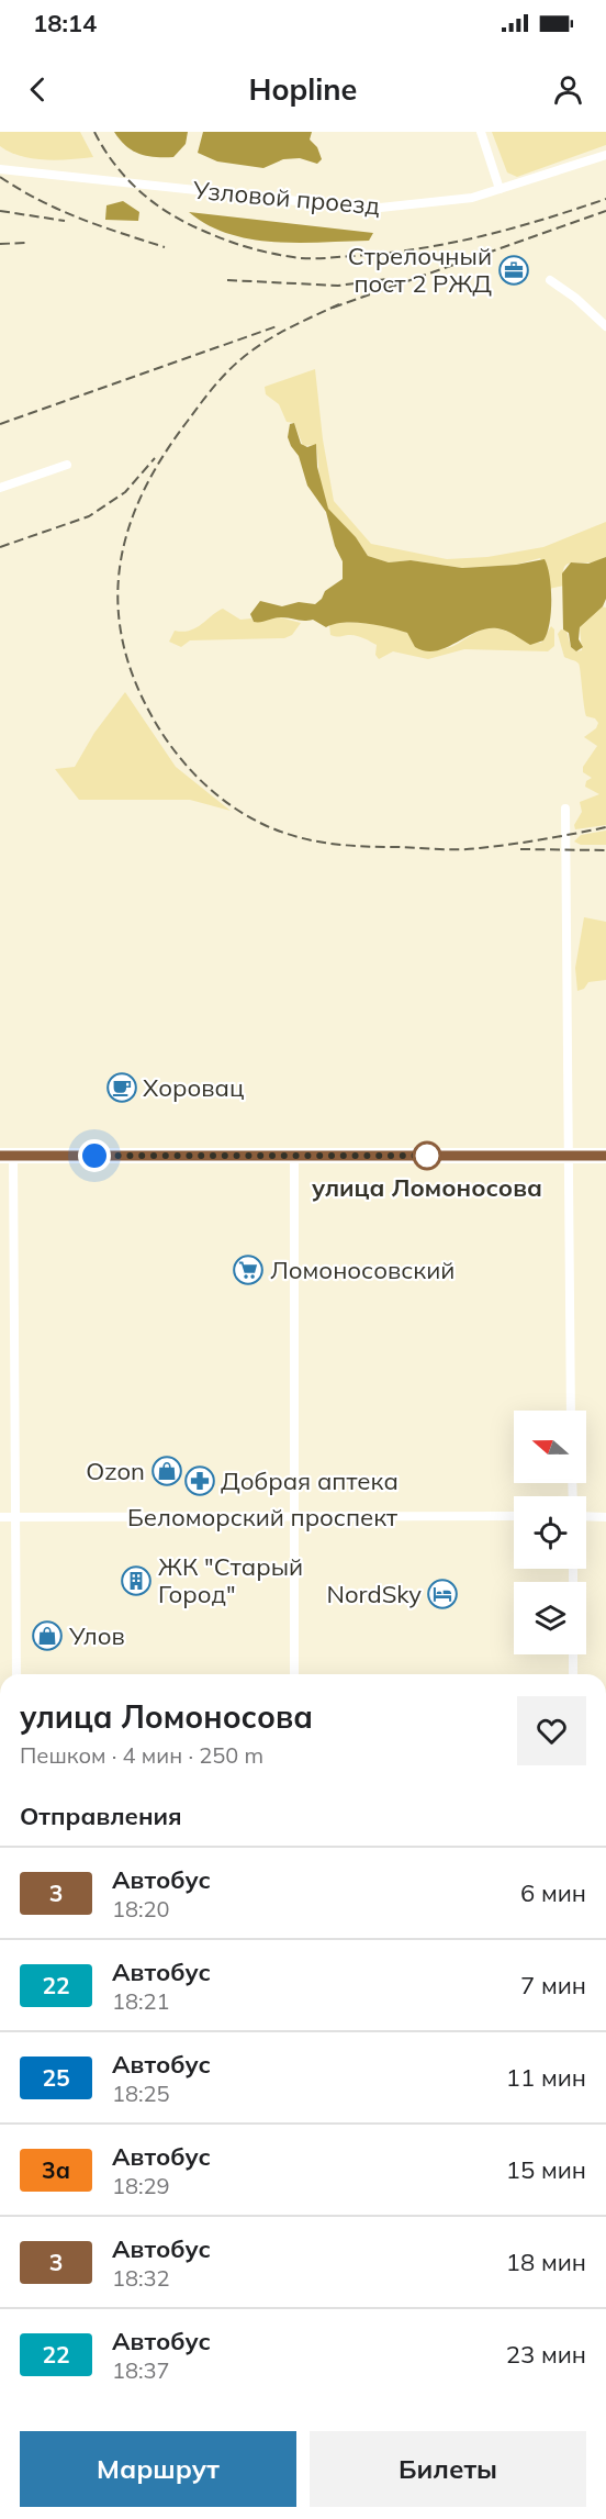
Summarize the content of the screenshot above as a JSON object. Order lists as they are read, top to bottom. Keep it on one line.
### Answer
{"streets":{"street":["Узловой проезд","Беломорский проспект"]},"places":{"office":["Стрелочный пост 2 РЖД"],"cafe":["Хоровац"],"other":["улица Ломоносова"],"supermarket":["Ломоносовский"],"shop":["Ozon","Улов"],"pharmacy":["Добрая аптека"],"building":["ЖК \"Старый Город\""],"hotel":["NordSky"]},"lines":["bus line 3"],"north":"left","page":{"status":"18:14","header":"Hopline","heading":[["улица Ломоносова","Пешком · 4 мин · 250 m"],"Отправления"],"list":[{"mark":"3","name":"Автобус","note":"18:20","value":"6 мин"},{"mark":"22","name":"Автобус","note":"18:21","value":"7 мин"},{"mark":"25","name":"Автобус","note":"18:25","value":"11 мин"},{"mark":"3а","name":"Автобус","note":"18:29","value":"15 мин"},{"mark":"3","name":"Автобус","note":"18:32","value":"18 мин"},{"mark":"22","name":"Автобус","note":"18:37","value":"23 мин"}],"buttons":["Маршрут","Билеты"]}}
